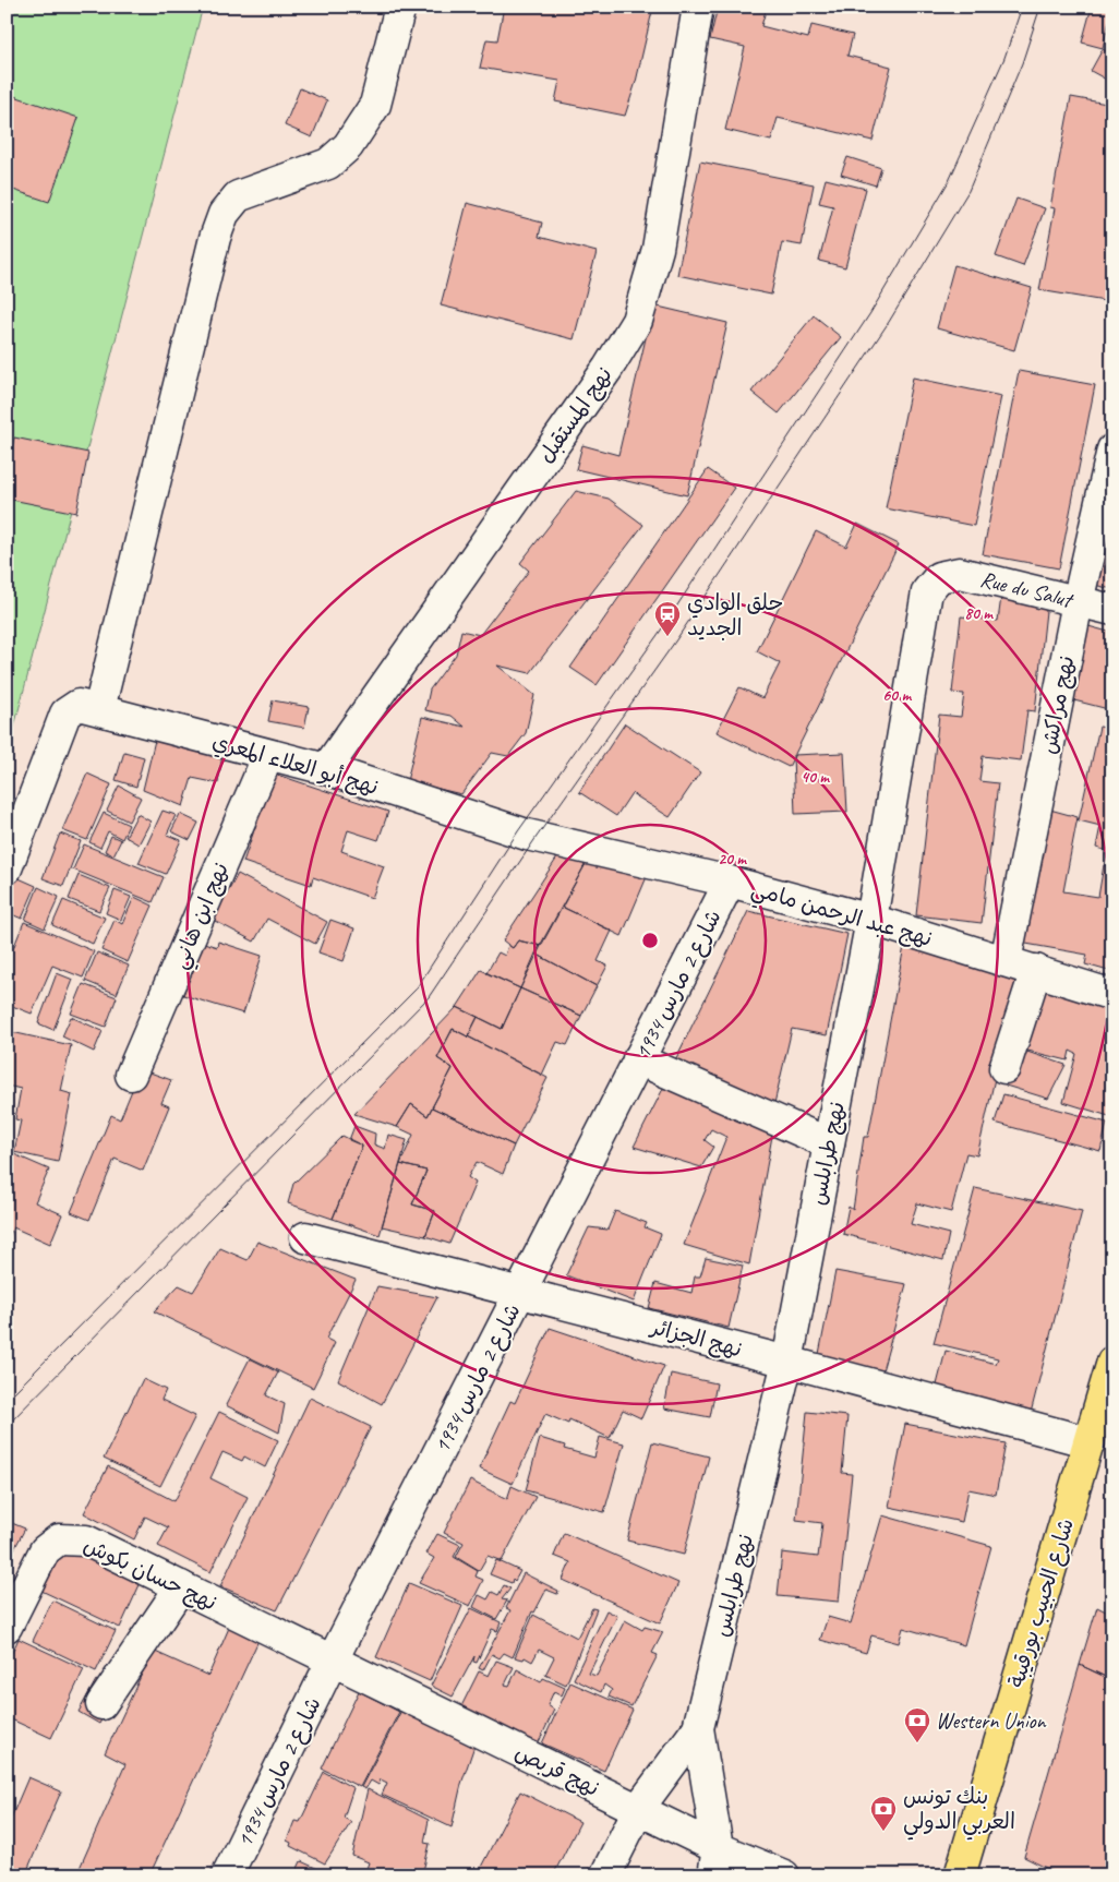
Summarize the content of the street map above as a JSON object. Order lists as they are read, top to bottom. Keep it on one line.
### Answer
{"streets":{"main road":["شارع الحبيب بورقيبة"],"street":["نهج المستقبل","Rue du Salut","نهج مراكش","نهج أبو العلاء المعري","نهج عبد الرحمن مامي","نهج ابن هاني","شارع 2 مارس 1934","نهج طرابلس","نهج الجزائر","نهج حسان بكوش","نهج قربص"]},"crossings":[["نهج المستقبل","نهج أبو العلاء المعري"],["Rue du Salut","نهج مراكش"],["Rue du Salut","نهج طرابلس"],["نهج مراكش","نهج عبد الرحمن مامي"],["نهج أبو العلاء المعري","نهج عبد الرحمن مامي"],["نهج أبو العلاء المعري","نهج ابن هاني"],["نهج عبد الرحمن مامي","شارع 2 مارس 1934"],["نهج عبد الرحمن مامي","نهج طرابلس"],["شارع 2 مارس 1934","نهج الجزائر"],["شارع 2 مارس 1934","نهج حسان بكوش"],["شارع 2 مارس 1934","نهج قربص"],["نهج طرابلس","نهج الجزائر"],["نهج طرابلس","نهج قربص"],["نهج الجزائر","شارع الحبيب بورقيبة"],["نهج حسان بكوش","نهج قربص"]],"places":{"station":["حلق الوادي الجديد"],"bank":["Western Union","بنك تونس العربي الدولي"]},"rings":["80 m","60 m","40 m","20 m"]}
